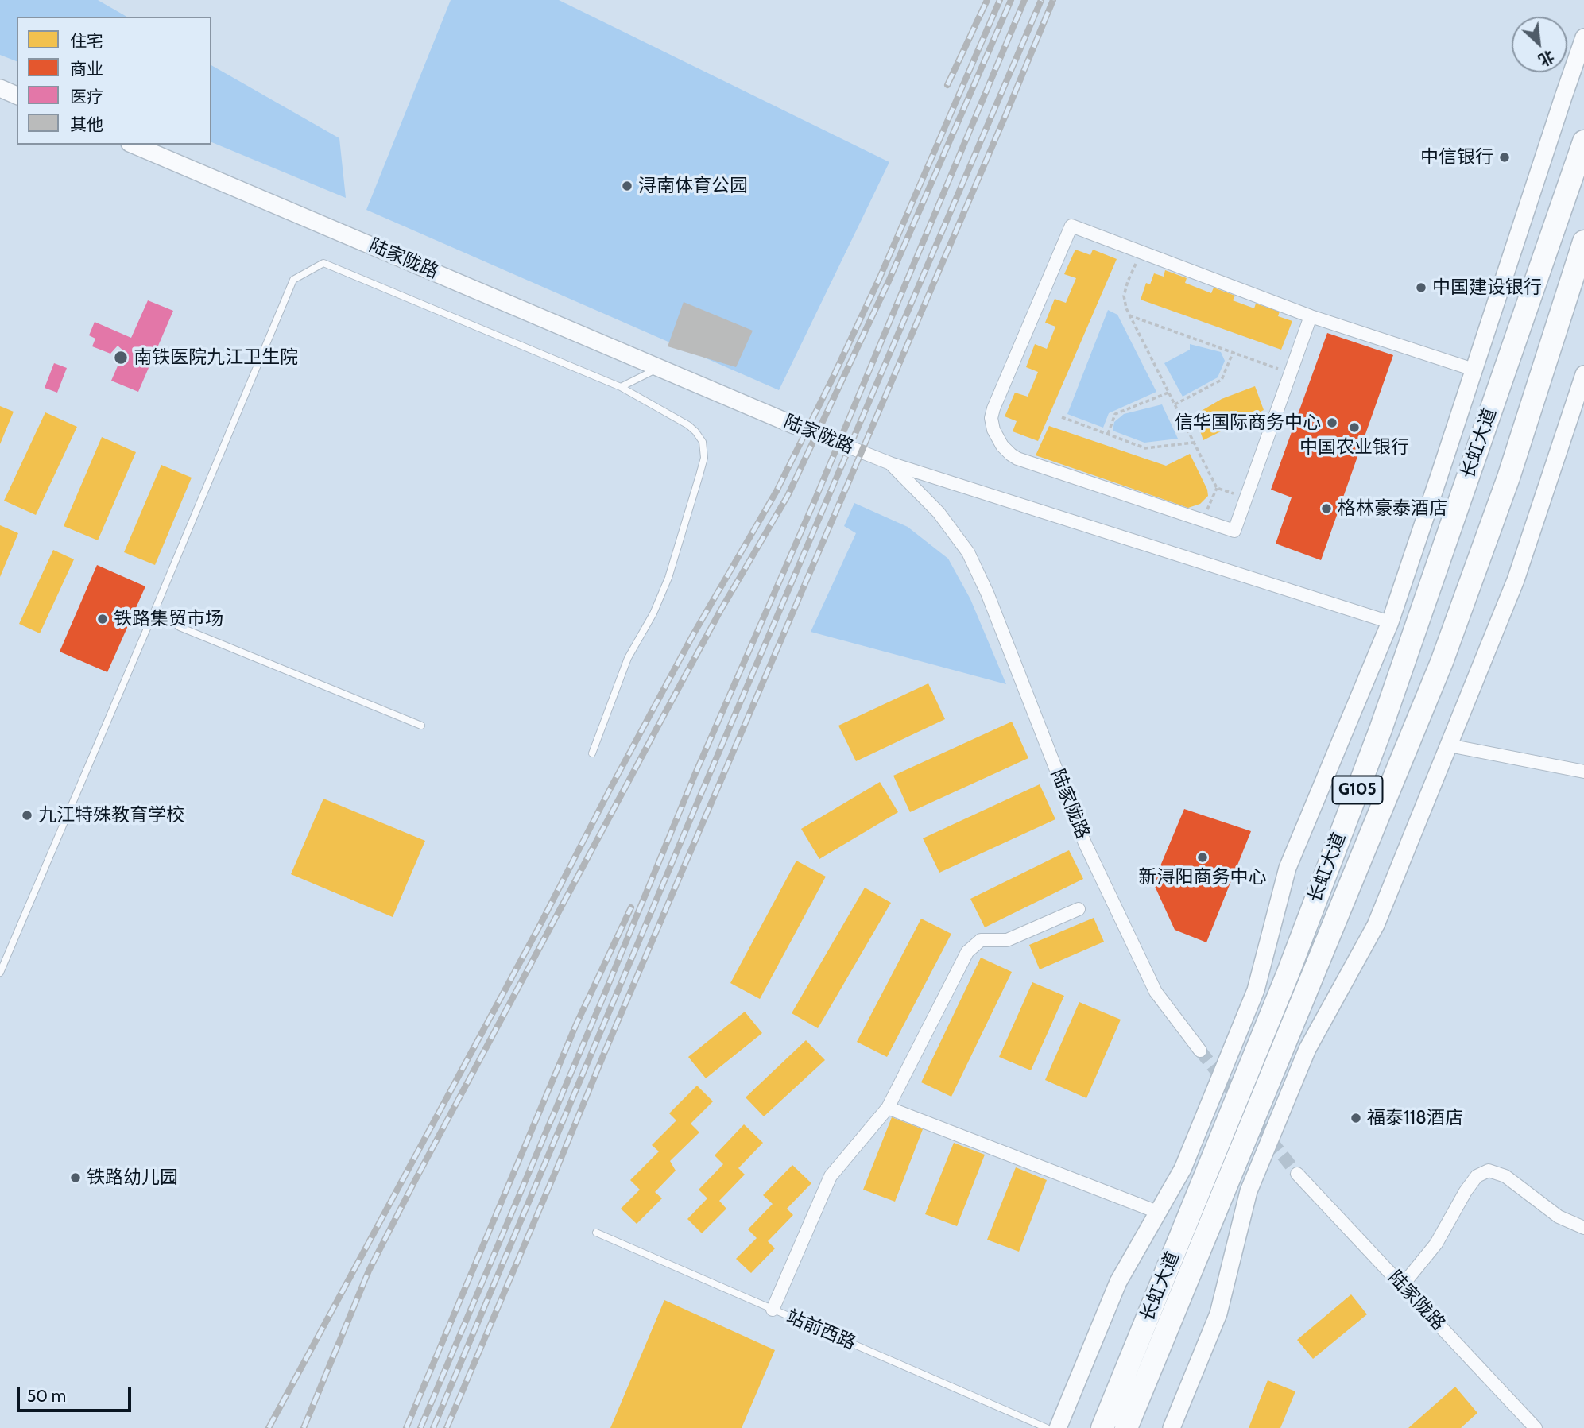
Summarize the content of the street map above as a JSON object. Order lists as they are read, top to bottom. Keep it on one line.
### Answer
{"streets":{"highway":["长虹大道","G105"],"street":["陆家陇路"],"lane":["站前西路"]},"places":["中信银行","浔南体育公园","中国建设银行","南铁医院九江卫生院","信华国际商务中心","中国农业银行","格林豪泰酒店","铁路集贸市场","九江特殊教育学校","新浔阳商务中心","福泰118酒店","铁路幼儿园"],"legend":["住宅","商业","医疗","其他"],"scale_bar":"50 m","north":"bottom right"}
